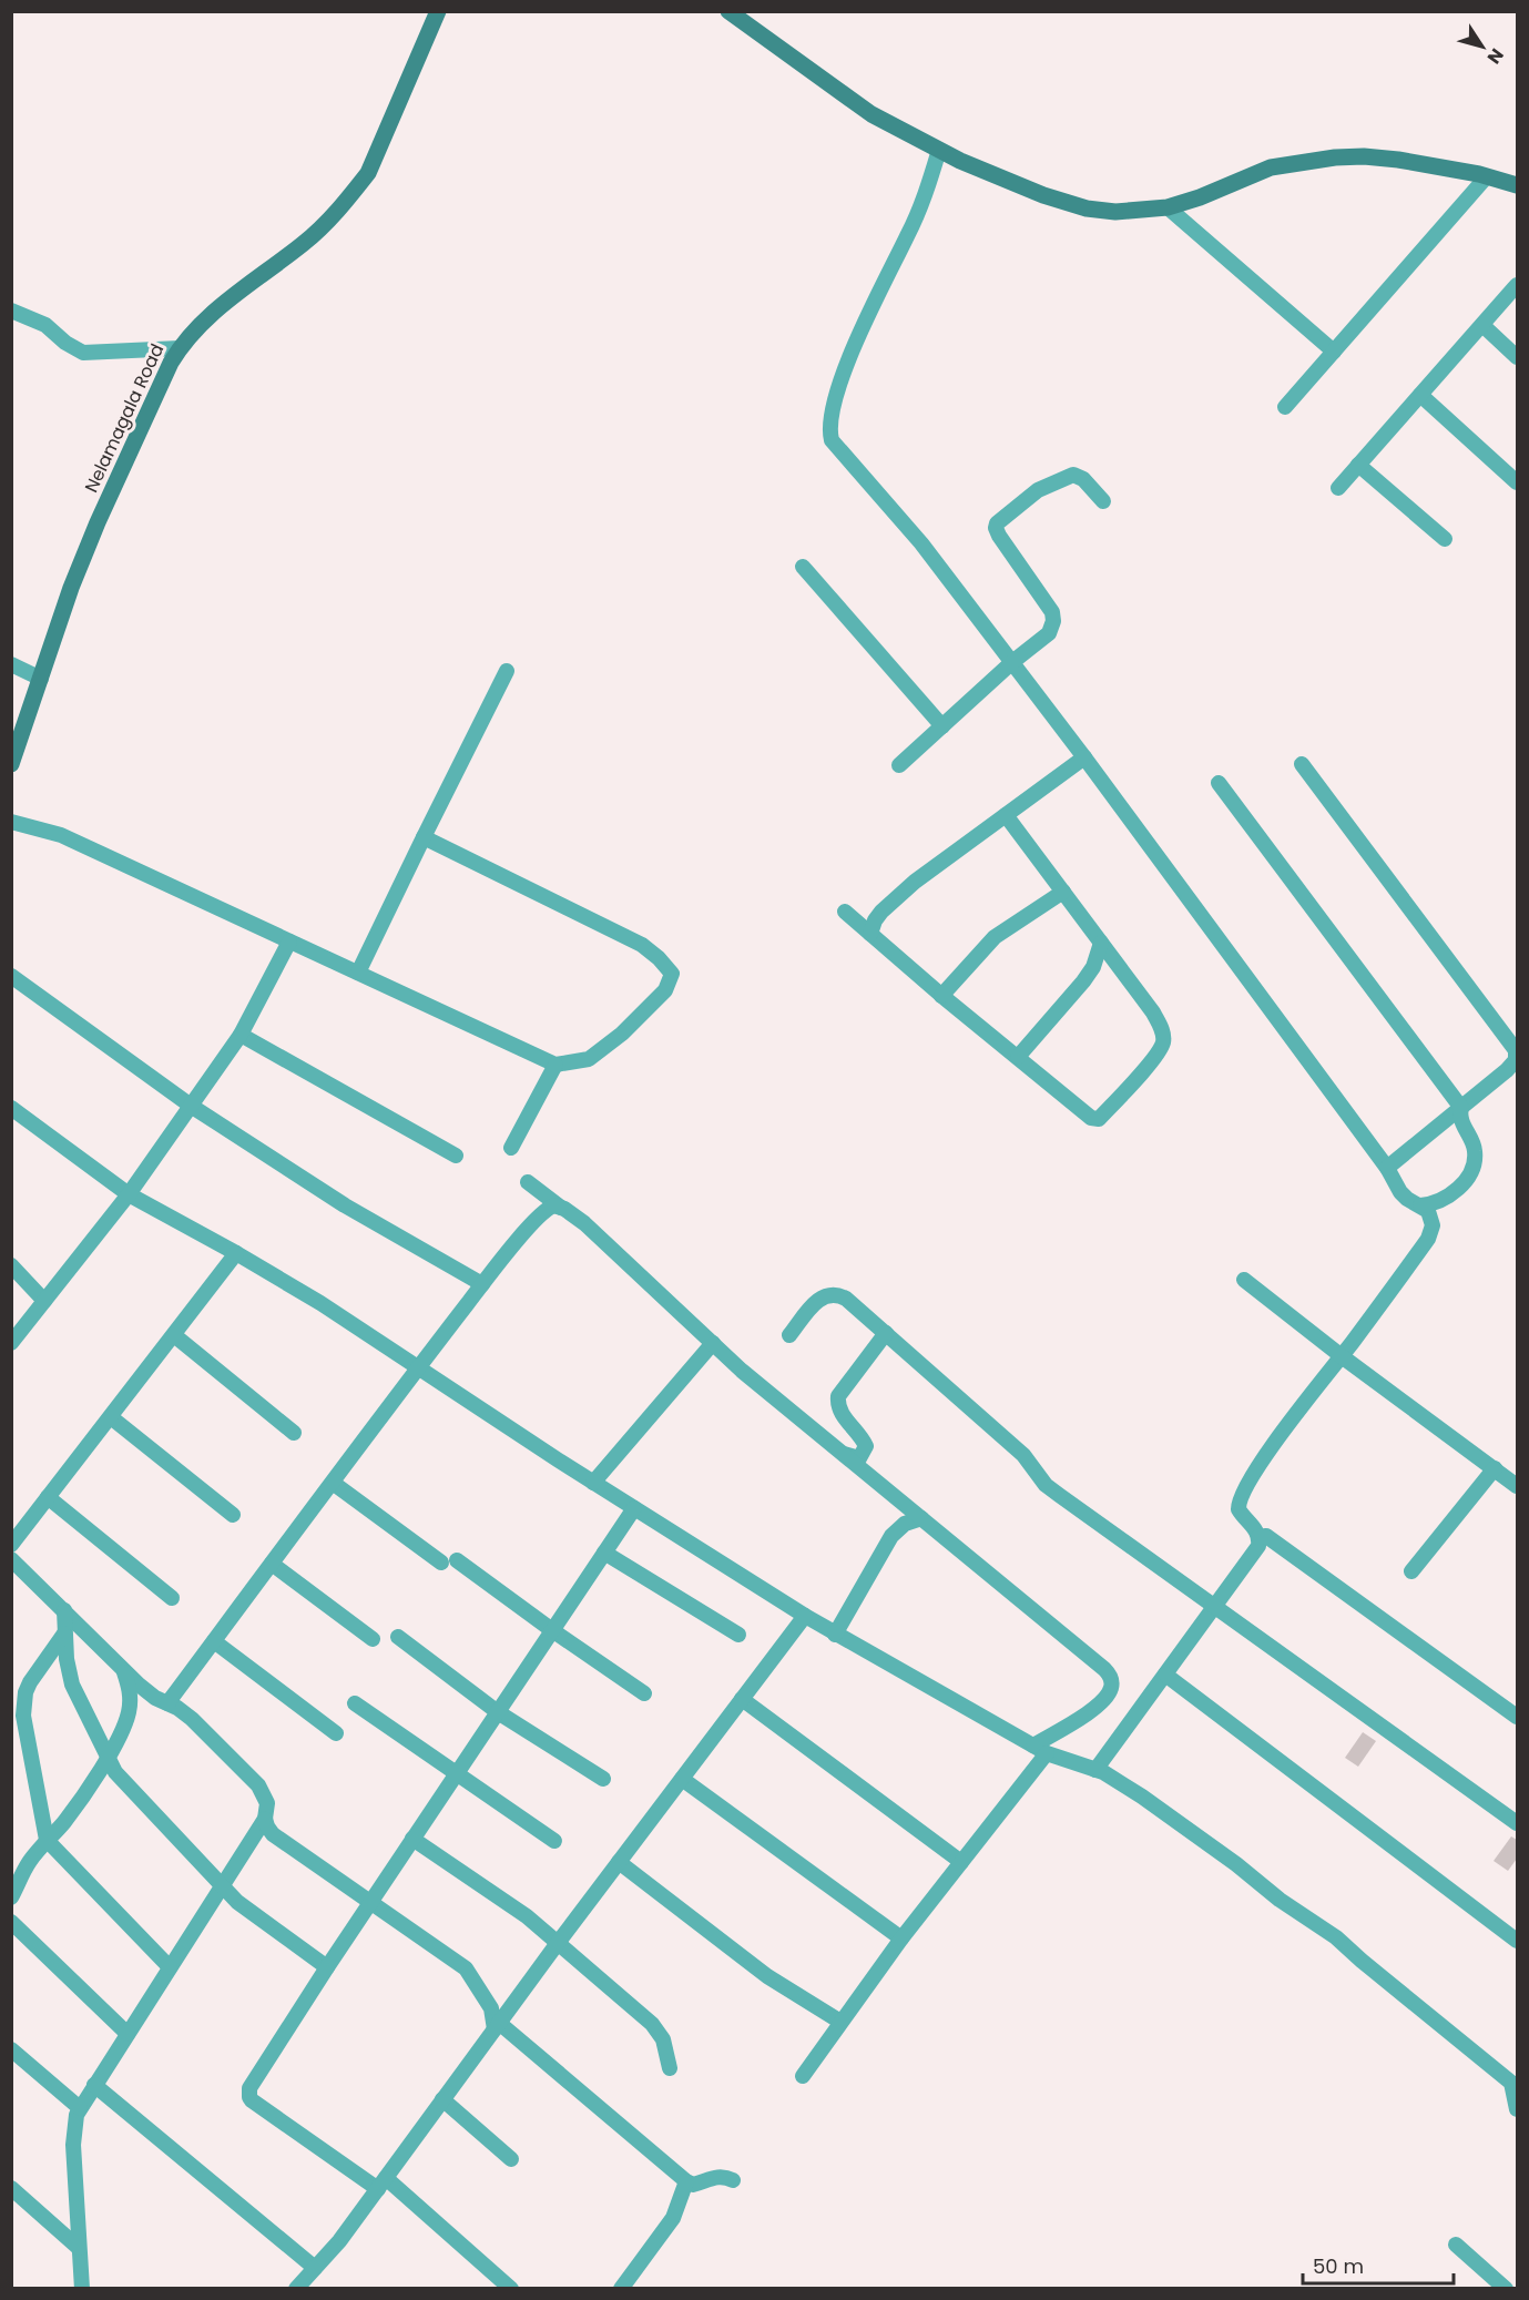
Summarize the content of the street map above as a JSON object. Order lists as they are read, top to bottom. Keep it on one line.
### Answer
{"streets":{"street":["Nelamagala Road"]},"scale_bar":"50 m","north":"bottom right"}
